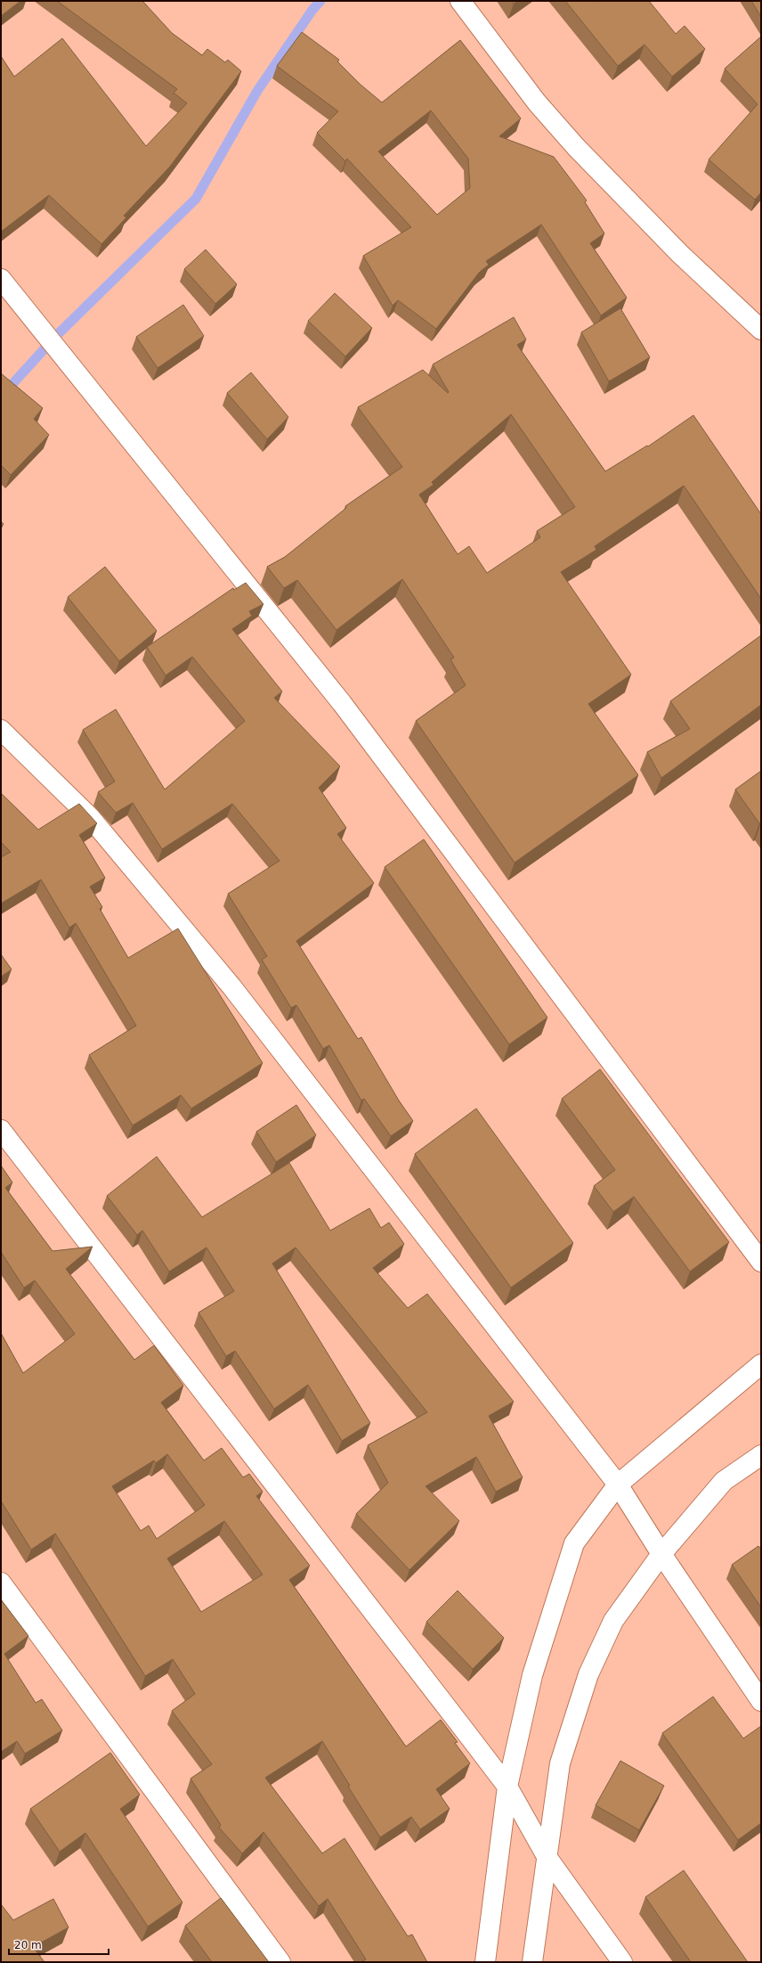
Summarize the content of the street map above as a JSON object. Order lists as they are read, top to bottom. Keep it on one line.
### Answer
{"scale_bar":"20 m"}
